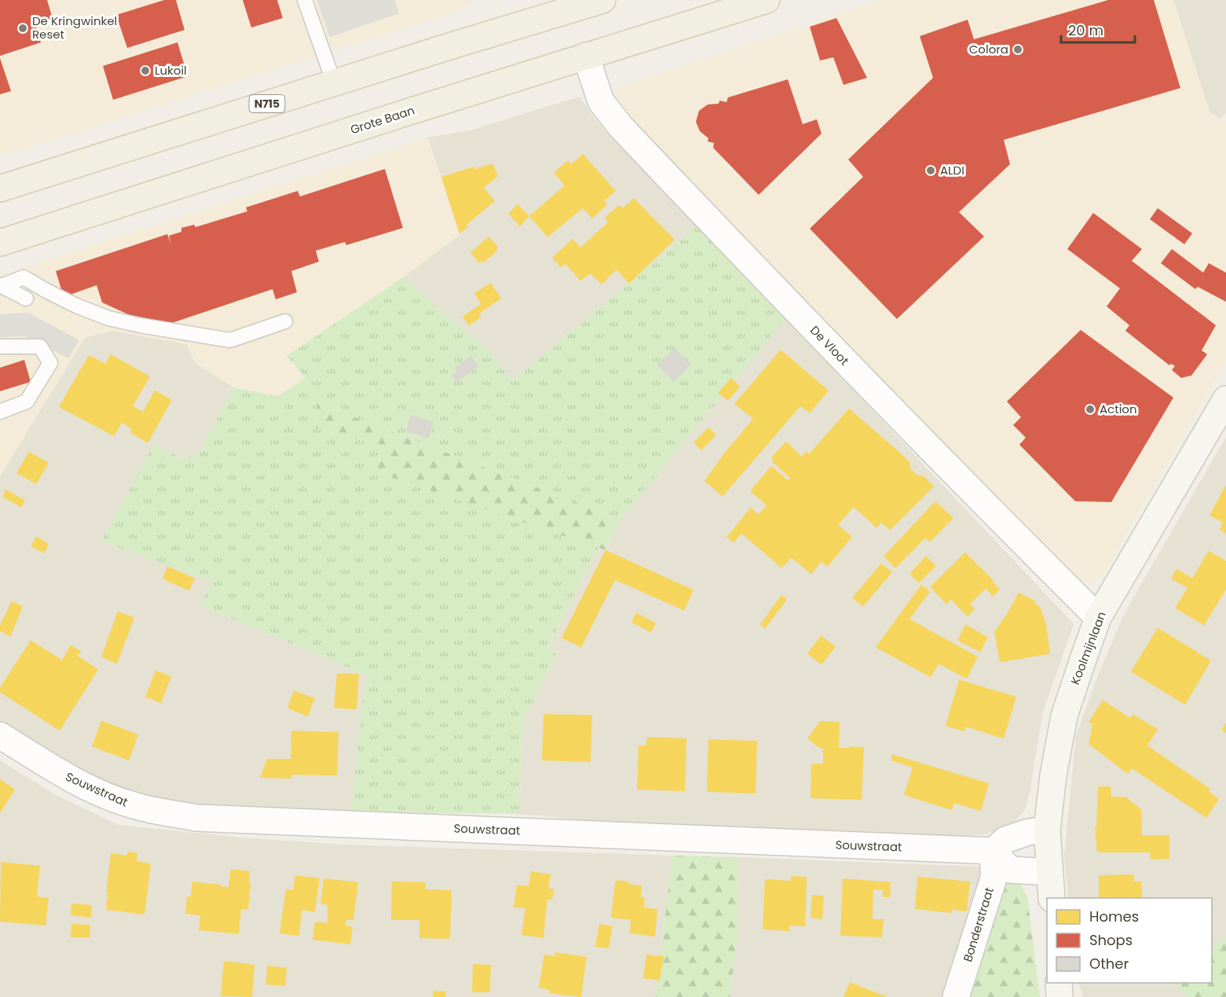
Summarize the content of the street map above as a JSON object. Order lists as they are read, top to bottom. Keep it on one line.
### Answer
{"streets":{"main road":["N715","Grote Baan"],"street":["De Vloot","Koolmijnlaan","Souwstraat","Bonderstraat"]},"crossings":[["Grote Baan","De Vloot"],["De Vloot","Koolmijnlaan"],["Souwstraat","Bonderstraat"]],"places":["De Kringwinkel Reset","Colora","Lukoil","ALDI","Action"],"legend":["Homes","Shops","Other"],"scale_bar":"20 m"}
